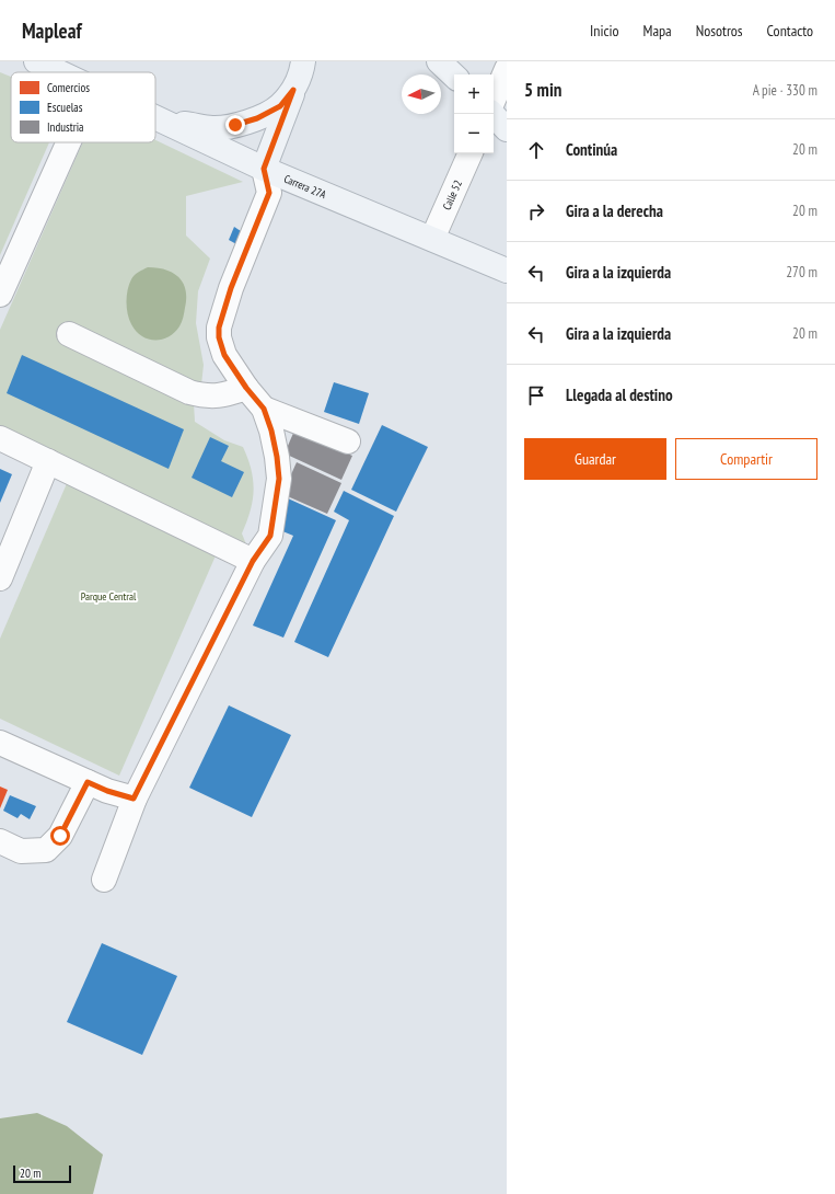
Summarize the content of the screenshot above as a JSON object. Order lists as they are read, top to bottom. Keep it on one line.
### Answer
{"streets":{"main road":["Carrera 27A"],"street":["Calle 52"]},"crossings":[["Carrera 27A","Calle 52"]],"parks":["Parque Central"],"legend":["Comercios","Escuelas","Industria"],"scale_bar":"20 m","north":"left","page":{"header":"Mapleaf","nav":["Inicio","Mapa","Nosotros","Contacto"],"heading":["5 min","A pie · 330 m"],"map_buttons":["+","−"],"list":[["Continúa","20 m"],["Gira a la derecha","20 m"],["Gira a la izquierda","270 m"],["Gira a la izquierda","20 m"],"Llegada al destino"],"buttons":["Guardar","Compartir"],"scale":"20 m"}}
